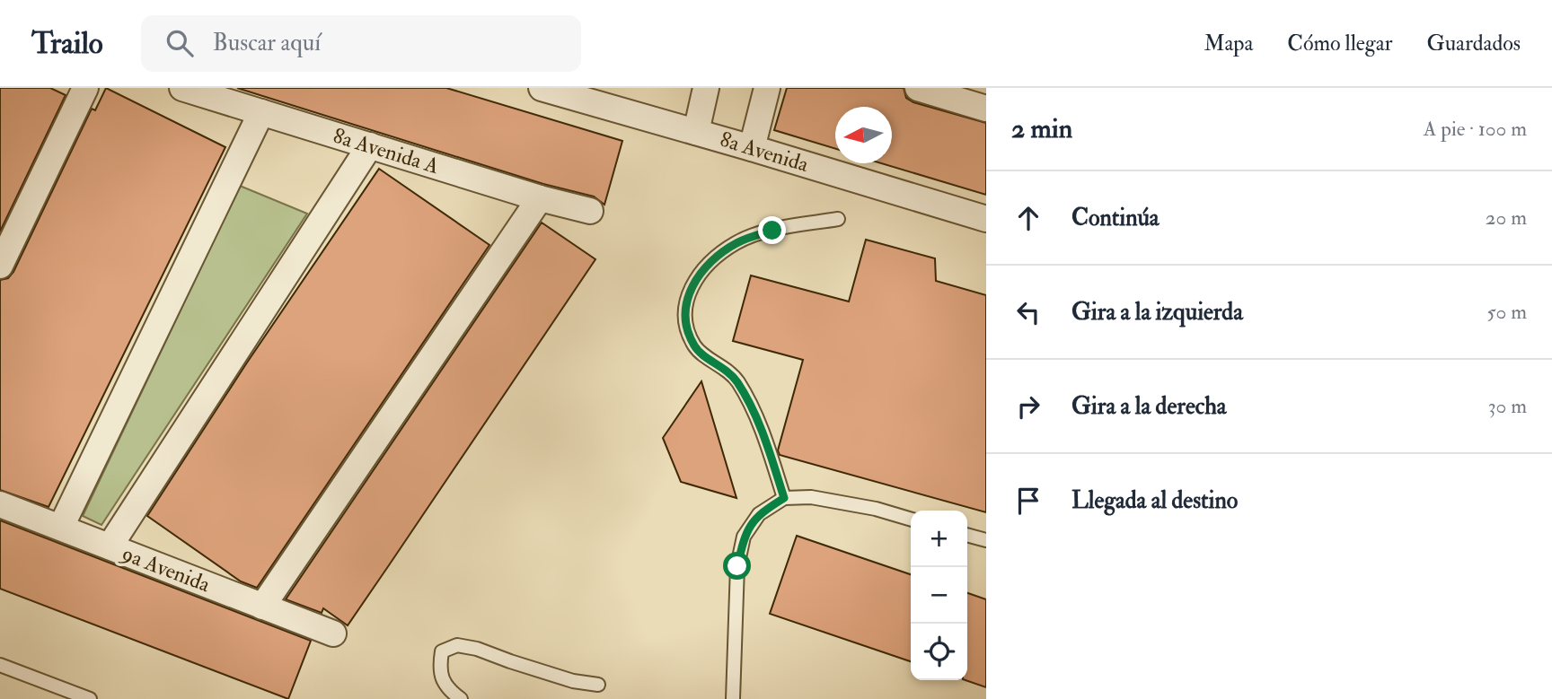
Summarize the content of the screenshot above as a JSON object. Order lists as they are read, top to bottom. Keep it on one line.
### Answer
{"streets":{"street":["8a Avenida A","8a Avenida","9a Avenida"]},"north":"left","page":{"header":"Trailo","search":"Buscar aquí","nav":["Mapa","Cómo llegar","Guardados"],"heading":["2 min","A pie · 100 m"],"list":[["Continúa","20 m"],["Gira a la izquierda","50 m"],["Gira a la derecha","30 m"],"Llegada al destino"],"map_buttons":["+","−"]}}
